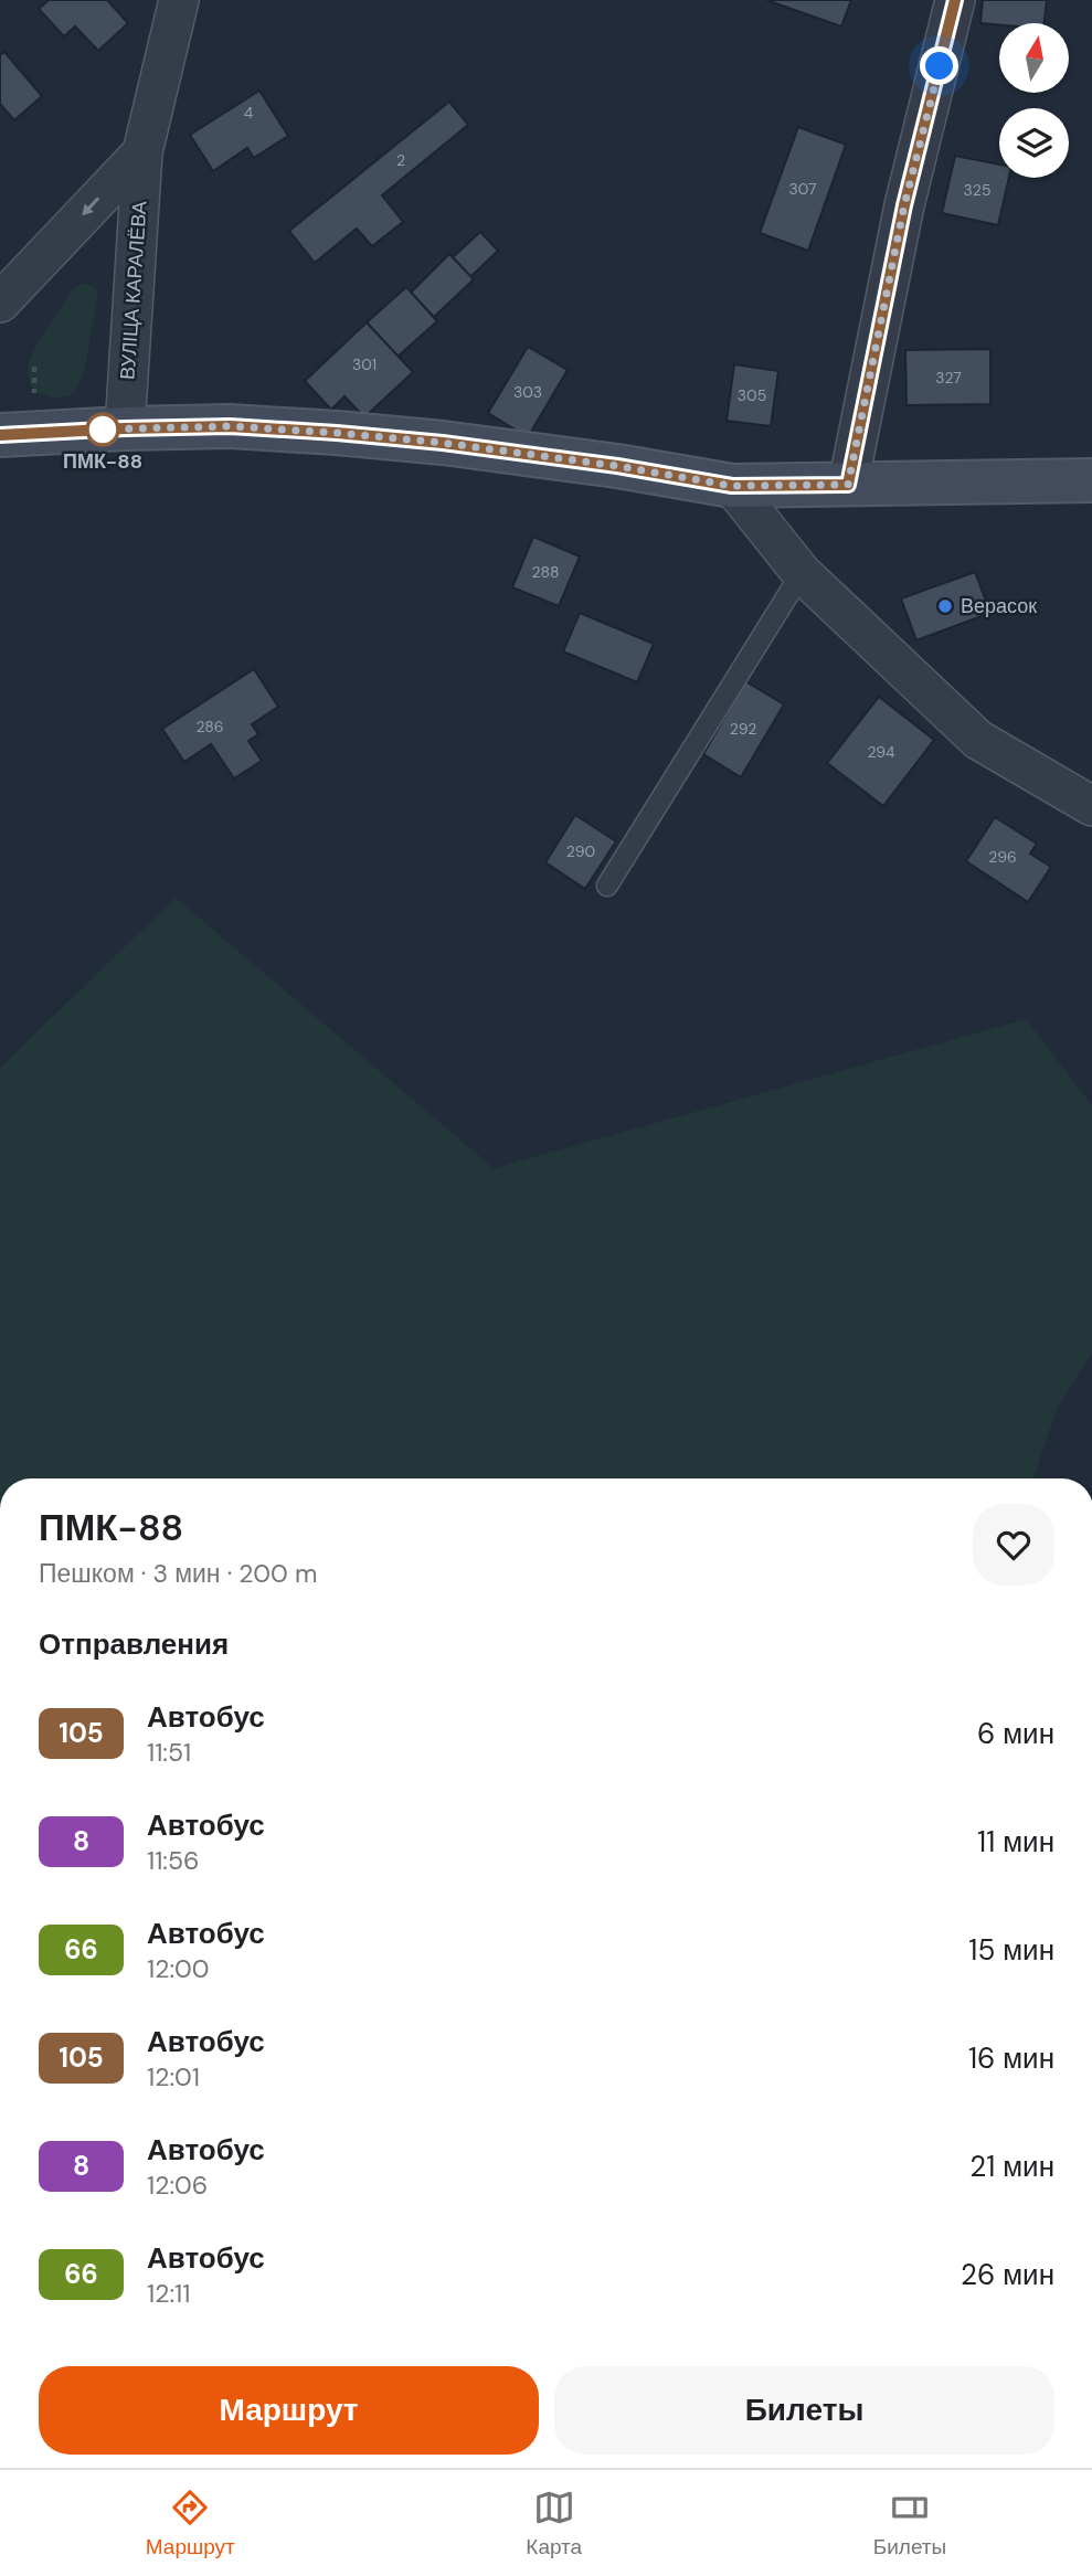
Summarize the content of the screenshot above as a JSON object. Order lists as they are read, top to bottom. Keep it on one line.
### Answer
{"streets":{"street":["ВУЛІЦА КАРАЛЁВА"]},"places":["ПМК-88","Верасок"],"lines":["bus line 105"],"house_numbers":["4","2","307","325","301","327","303","305","288","286","292","294","290","296"],"north":"top","page":{"heading":[["ПМК-88","Пешком · 3 мин · 200 m"],"Отправления"],"list":[{"mark":"105","name":"Автобус","note":"11:51","value":"6 мин"},{"mark":"8","name":"Автобус","note":"11:56","value":"11 мин"},{"mark":"66","name":"Автобус","note":"12:00","value":"15 мин"},{"mark":"105","name":"Автобус","note":"12:01","value":"16 мин"},{"mark":"8","name":"Автобус","note":"12:06","value":"21 мин"},{"mark":"66","name":"Автобус","note":"12:11","value":"26 мин"}],"buttons":["Маршрут","Билеты"],"tabs":["Маршрут","Карта","Билеты"]}}
